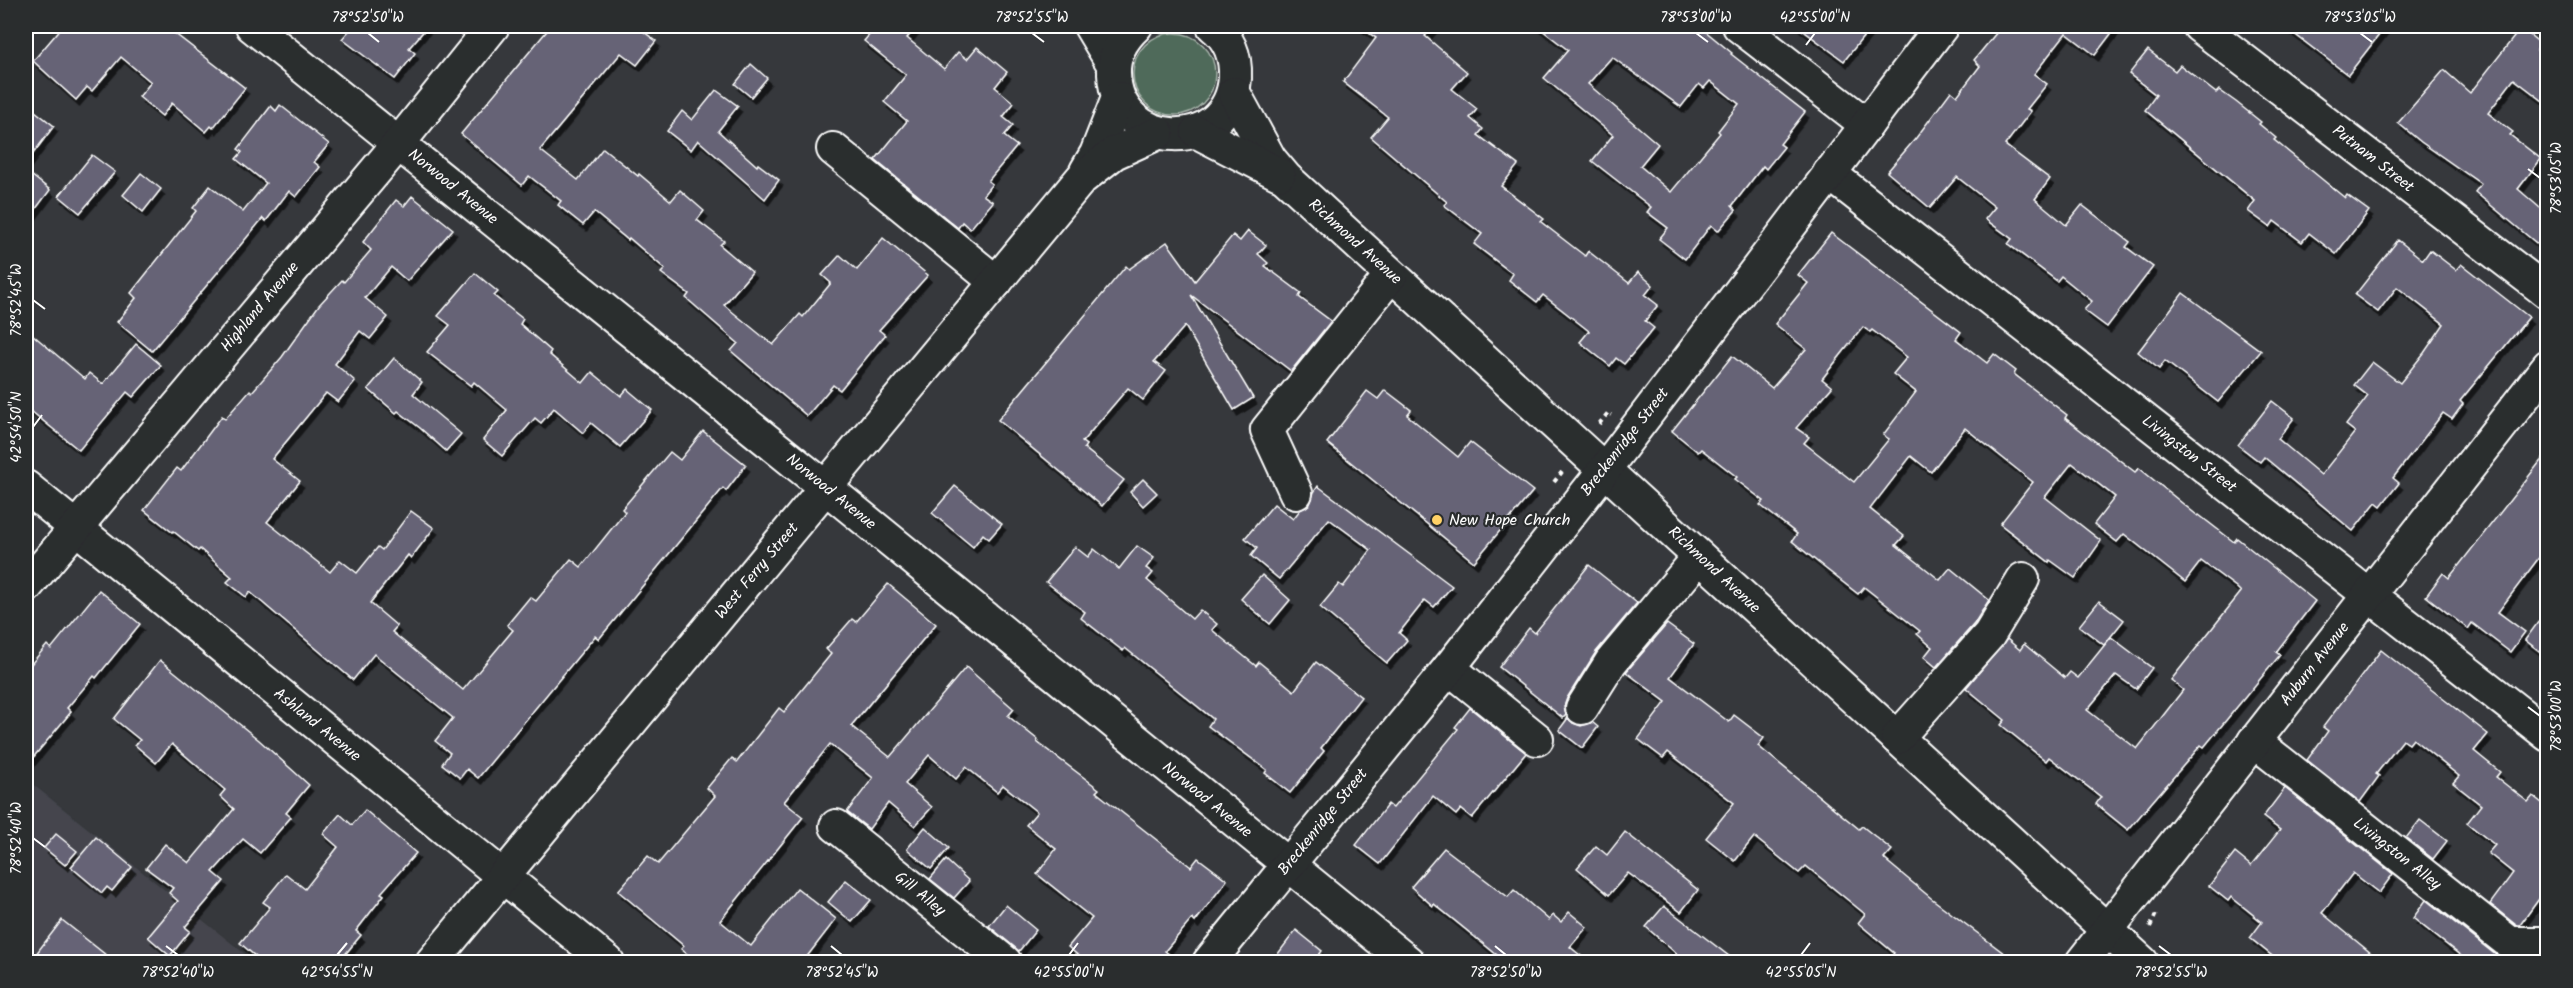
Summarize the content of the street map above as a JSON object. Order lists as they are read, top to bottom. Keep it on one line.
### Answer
{"streets":{"street":["Putnam Street","Norwood Avenue","Richmond Avenue","Highland Avenue","Breckenridge Street","Livingston Street","West Ferry Street","Auburn Avenue","Ashland Avenue","Livingston Alley","Gill Alley"]},"crossings":[["Norwood Avenue","Highland Avenue"],["Norwood Avenue","Breckenridge Street"],["Norwood Avenue","West Ferry Street"],["Richmond Avenue","Breckenridge Street"],["Richmond Avenue","Auburn Avenue"],["Highland Avenue","Ashland Avenue"],["Breckenridge Street","Livingston Street"],["Livingston Street","Auburn Avenue"],["West Ferry Street","Ashland Avenue"],["Auburn Avenue","Livingston Alley"]],"places":["New Hope Church"],"coordinates":["78°52'50\"W","78°52'55\"W","78°53'00\"W","42°55'00\"N","78°53'05\"W","78°52'45\"W","42°54'50\"N","78°52'40\"W","42°54'55\"N","42°55'05\"N"]}
